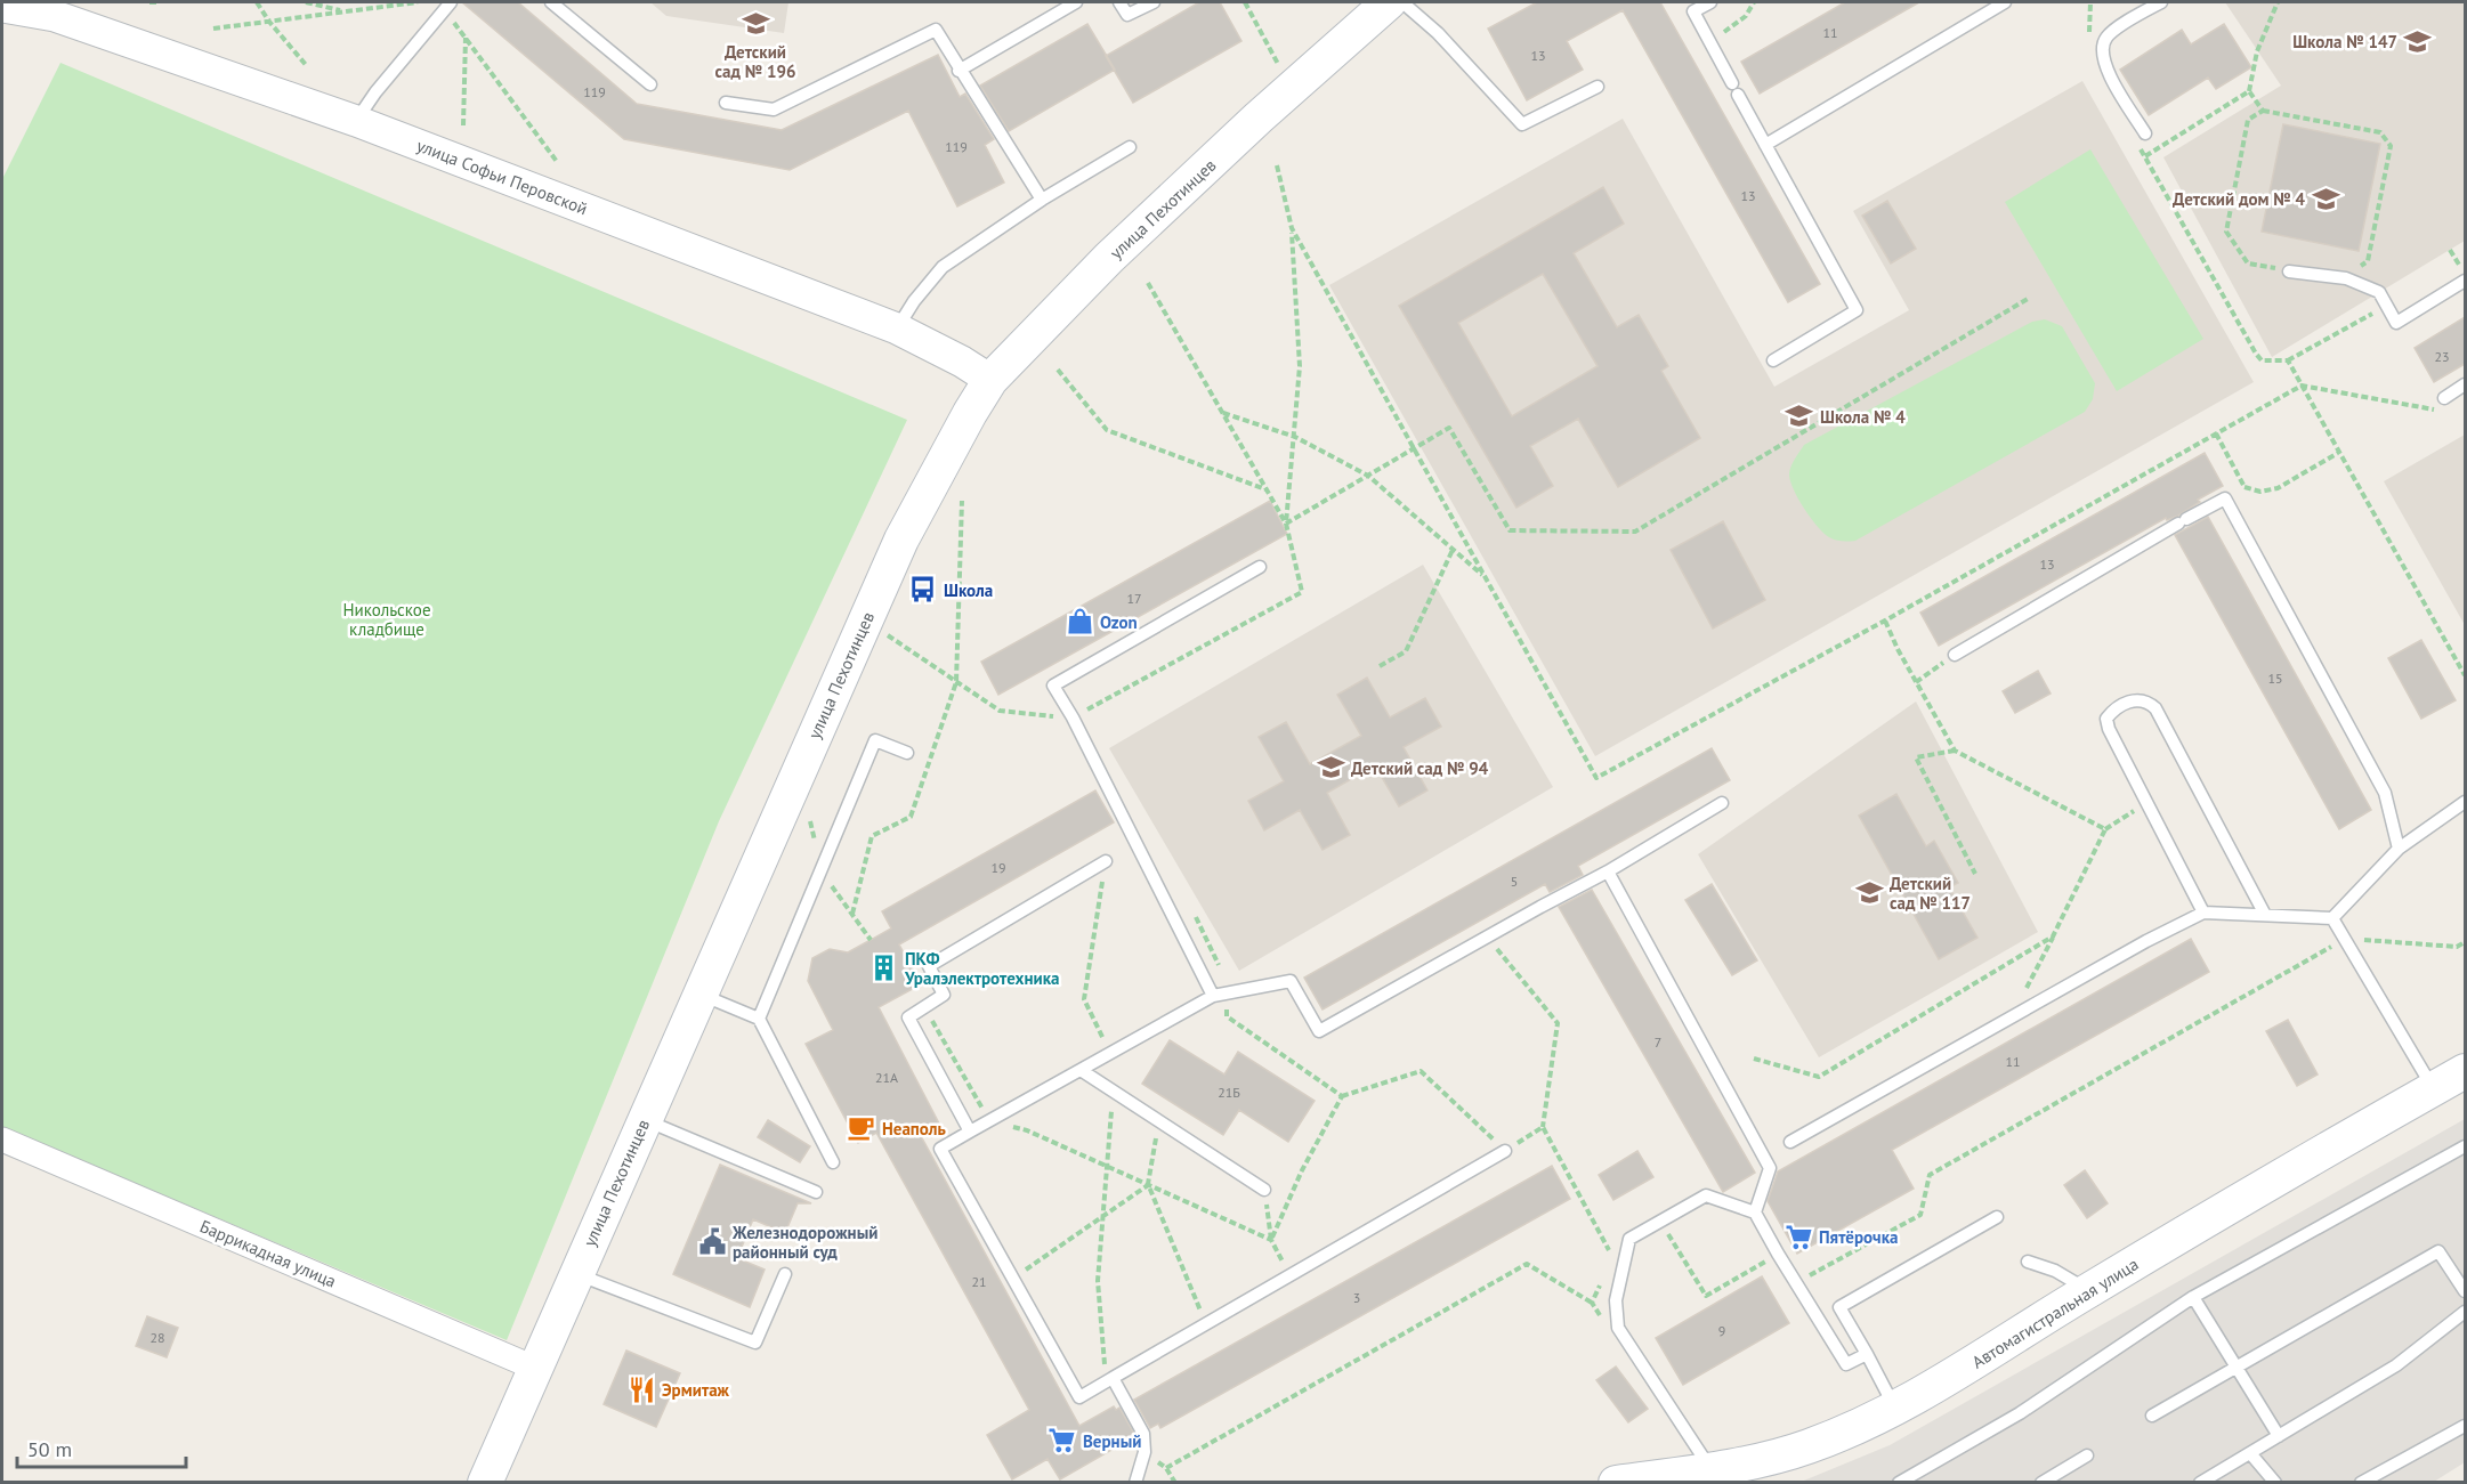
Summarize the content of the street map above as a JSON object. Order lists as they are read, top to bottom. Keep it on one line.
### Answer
{"streets":{"main road":["улица Пехотинцев","Автомагистральная улица"],"street":["улица Софьи Перовской","Баррикадная улица"]},"crossings":[["улица Софьи Перовской","улица Пехотинцев"],["улица Пехотинцев","Баррикадная улица"]],"parks":["Никольское кладбище"],"places":{"school or university":["Детский сад № 196","Школа № 147","Детский дом № 4","Школа № 4","Детский сад № 94","Детский сад № 117"],"bus stop":["Школа"],"shop":["Ozon"],"building":["ПКФ Уралэлектротехника"],"cafe":["Неаполь"],"supermarket":["Пятёрочка","Верный"],"public building":["Железнодорожный районный суд"],"restaurant":["Эрмитаж"]},"house_numbers":["11","13","119","119","13","23","13","17","15","19","5","7","11","21А","21Б","21","3","9","28"],"scale_bar":"50 m"}
